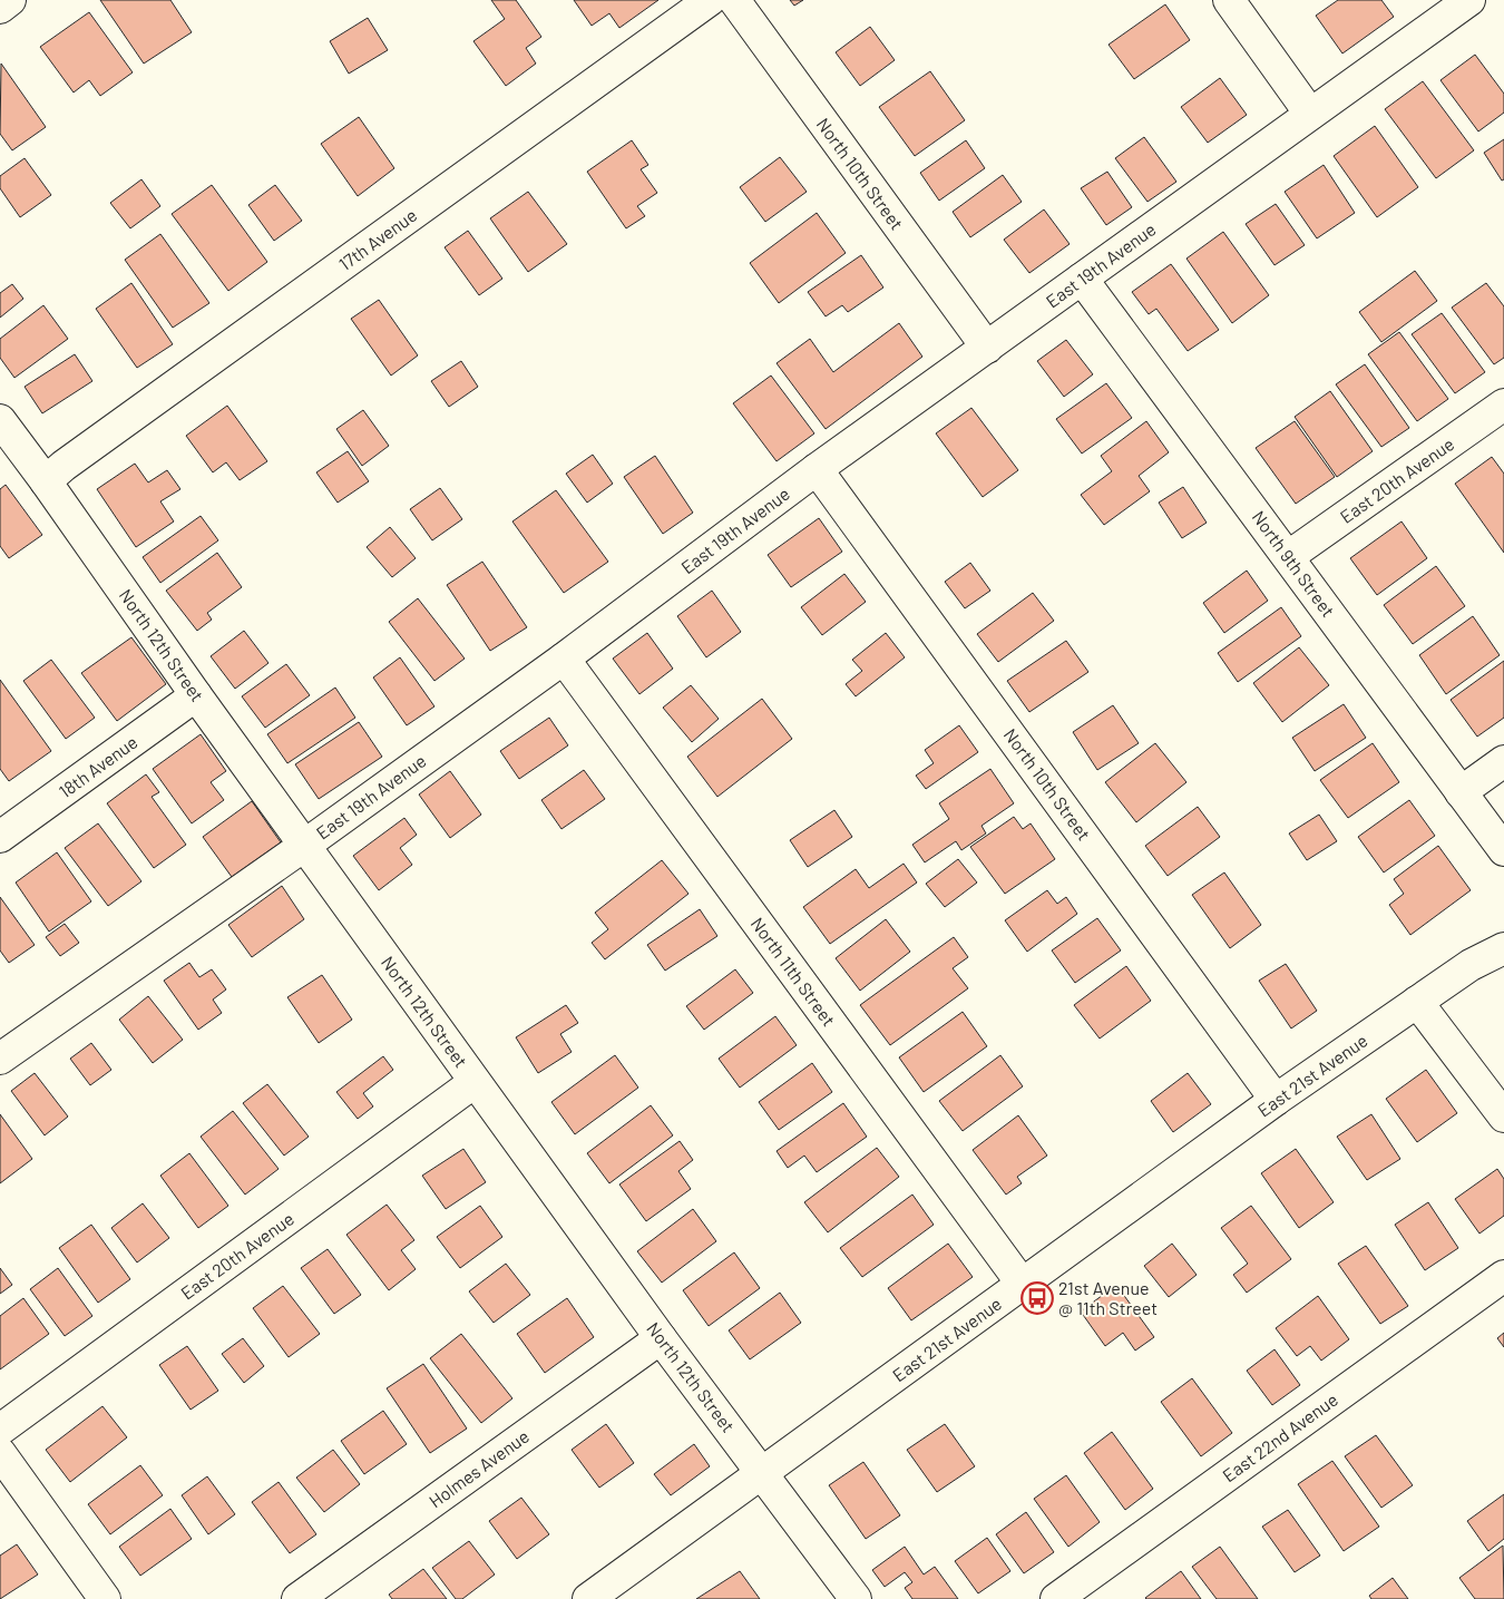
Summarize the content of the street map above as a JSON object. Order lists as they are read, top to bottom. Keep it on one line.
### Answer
{"streets":{"street":["North 10th Street","17th Avenue","East 19th Avenue","East 20th Avenue","North 9th Street","North 12th Street","18th Avenue","North 11th Street","East 21st Avenue","East 22nd Avenue","Holmes Avenue"]},"crossings":[["North 10th Street","East 19th Avenue"],["North 10th Street","East 21st Avenue"],["17th Avenue","North 12th Street"],["East 19th Avenue","North 9th Street"],["East 19th Avenue","North 12th Street"],["East 19th Avenue","North 11th Street"],["East 20th Avenue","North 9th Street"],["East 20th Avenue","North 12th Street"],["North 12th Street","18th Avenue"],["North 12th Street","East 21st Avenue"],["North 12th Street","Holmes Avenue"],["North 11th Street","East 21st Avenue"]],"places":{"bus stop":["21st Avenue @ 11th Street"]}}
